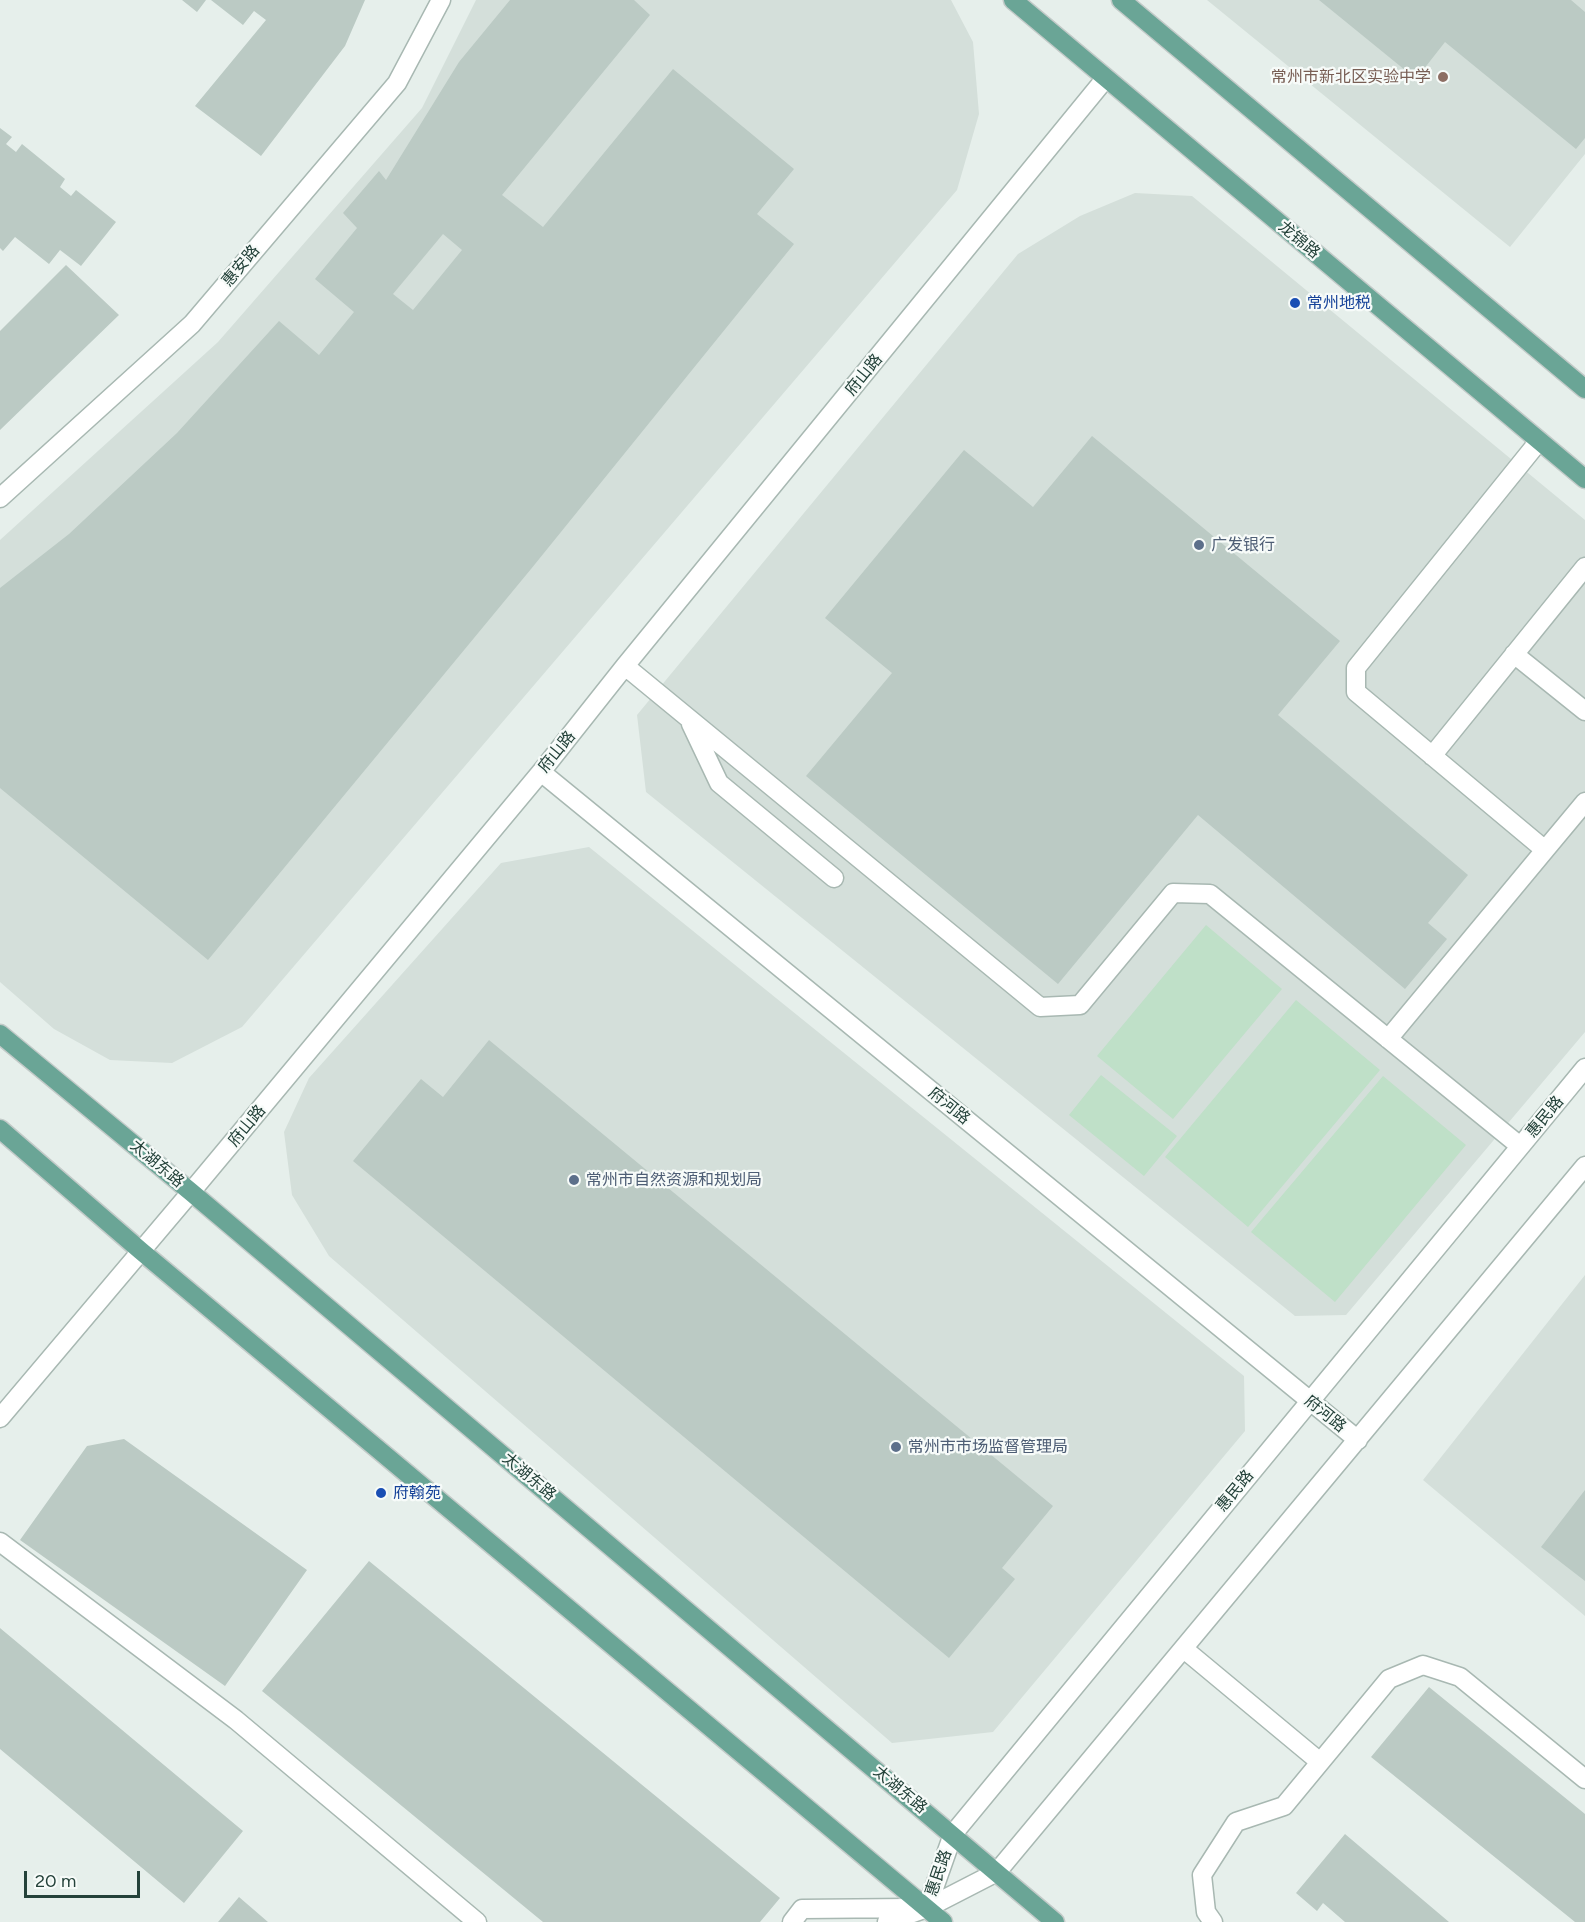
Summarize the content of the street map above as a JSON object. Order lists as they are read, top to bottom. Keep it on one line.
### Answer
{"streets":{"main road":["龙锦路","太湖东路"],"street":["惠安路","府山路","府河路","惠民路"]},"crossings":[["龙锦路","府山路"],["府山路","府河路"],["府山路","太湖东路"],["府河路","惠民路"],["惠民路","太湖东路"]],"places":["常州市新北区实验中学","常州地税","广发银行","常州市自然资源和规划局","常州市市场监督管理局","府翰苑"],"scale_bar":"20 m"}
